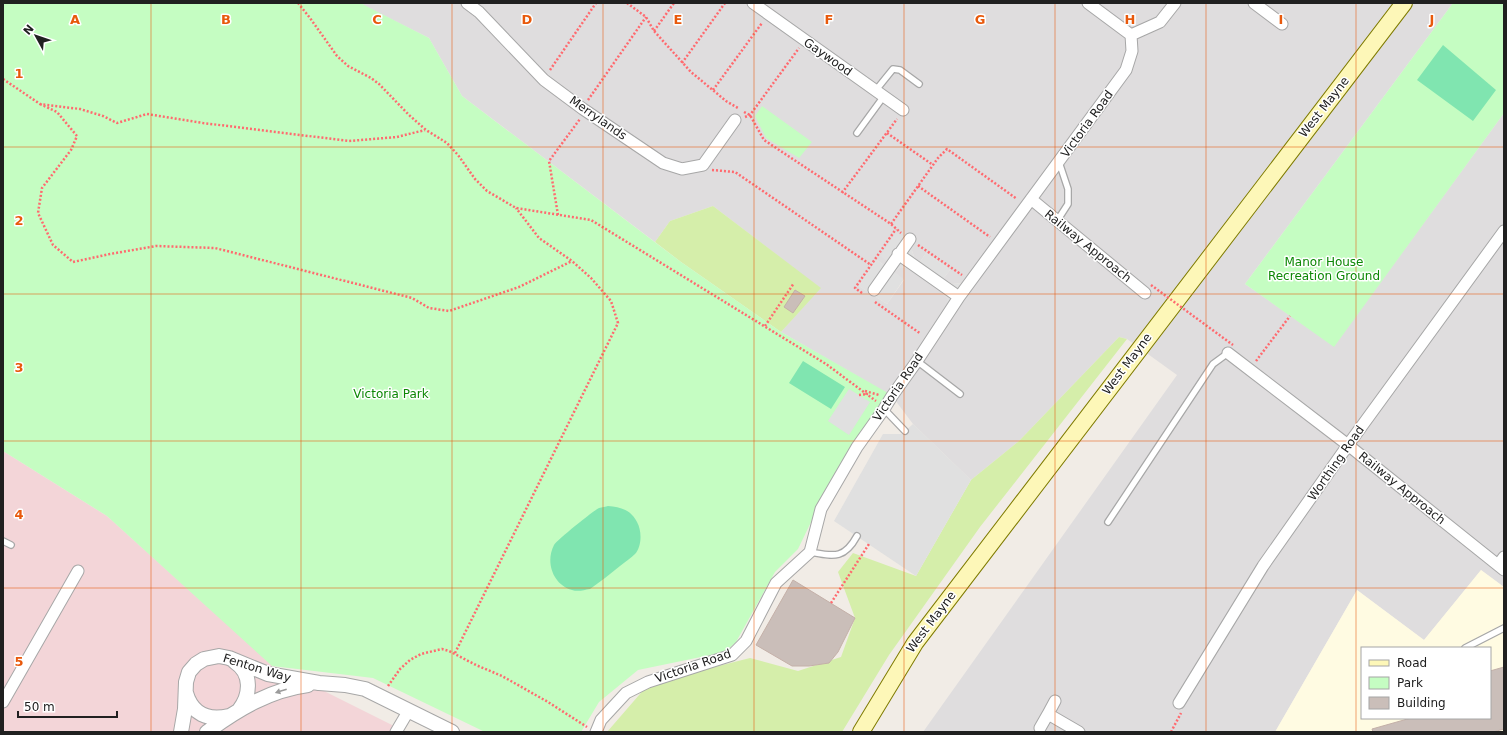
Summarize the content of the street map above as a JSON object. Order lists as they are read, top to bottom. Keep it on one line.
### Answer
{"streets":{"main road":["West Mayne"],"street":["Gaywood","Merrylands","Victoria Road","Railway Approach","Worthing Road","Fenton Way"]},"crossings":[["Victoria Road","Railway Approach"],["Railway Approach","Worthing Road"]],"parks":["Manor House Recreation Ground","Victoria Park"],"legend":["Road","Park","Building"],"scale_bar":"50 m","north":"top left","grid":{"columns":["A","B","C","D","E","F","G","H","I","J"],"rows":["1","2","3","4","5"]}}
